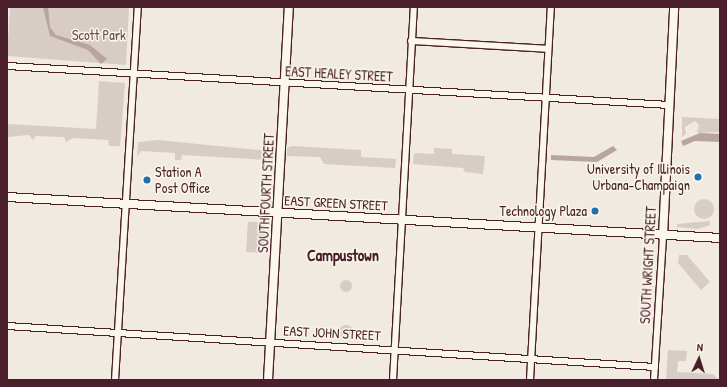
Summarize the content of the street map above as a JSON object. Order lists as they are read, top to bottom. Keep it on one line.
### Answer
{"streets":{"street":["EAST HEALEY STREET","SOUTH FOURTH STREET","EAST GREEN STREET","SOUTH WRIGHT STREET","EAST JOHN STREET"]},"crossings":[["EAST HEALEY STREET","SOUTH FOURTH STREET"],["EAST HEALEY STREET","SOUTH WRIGHT STREET"],["SOUTH FOURTH STREET","EAST GREEN STREET"],["SOUTH FOURTH STREET","EAST JOHN STREET"],["EAST GREEN STREET","SOUTH WRIGHT STREET"],["SOUTH WRIGHT STREET","EAST JOHN STREET"]],"districts":["Campustown"],"parks":["Scott Park"],"places":["University of Illinois Urbana-Champaign","Station A Post Office","Technology Plaza"],"north":"top"}
